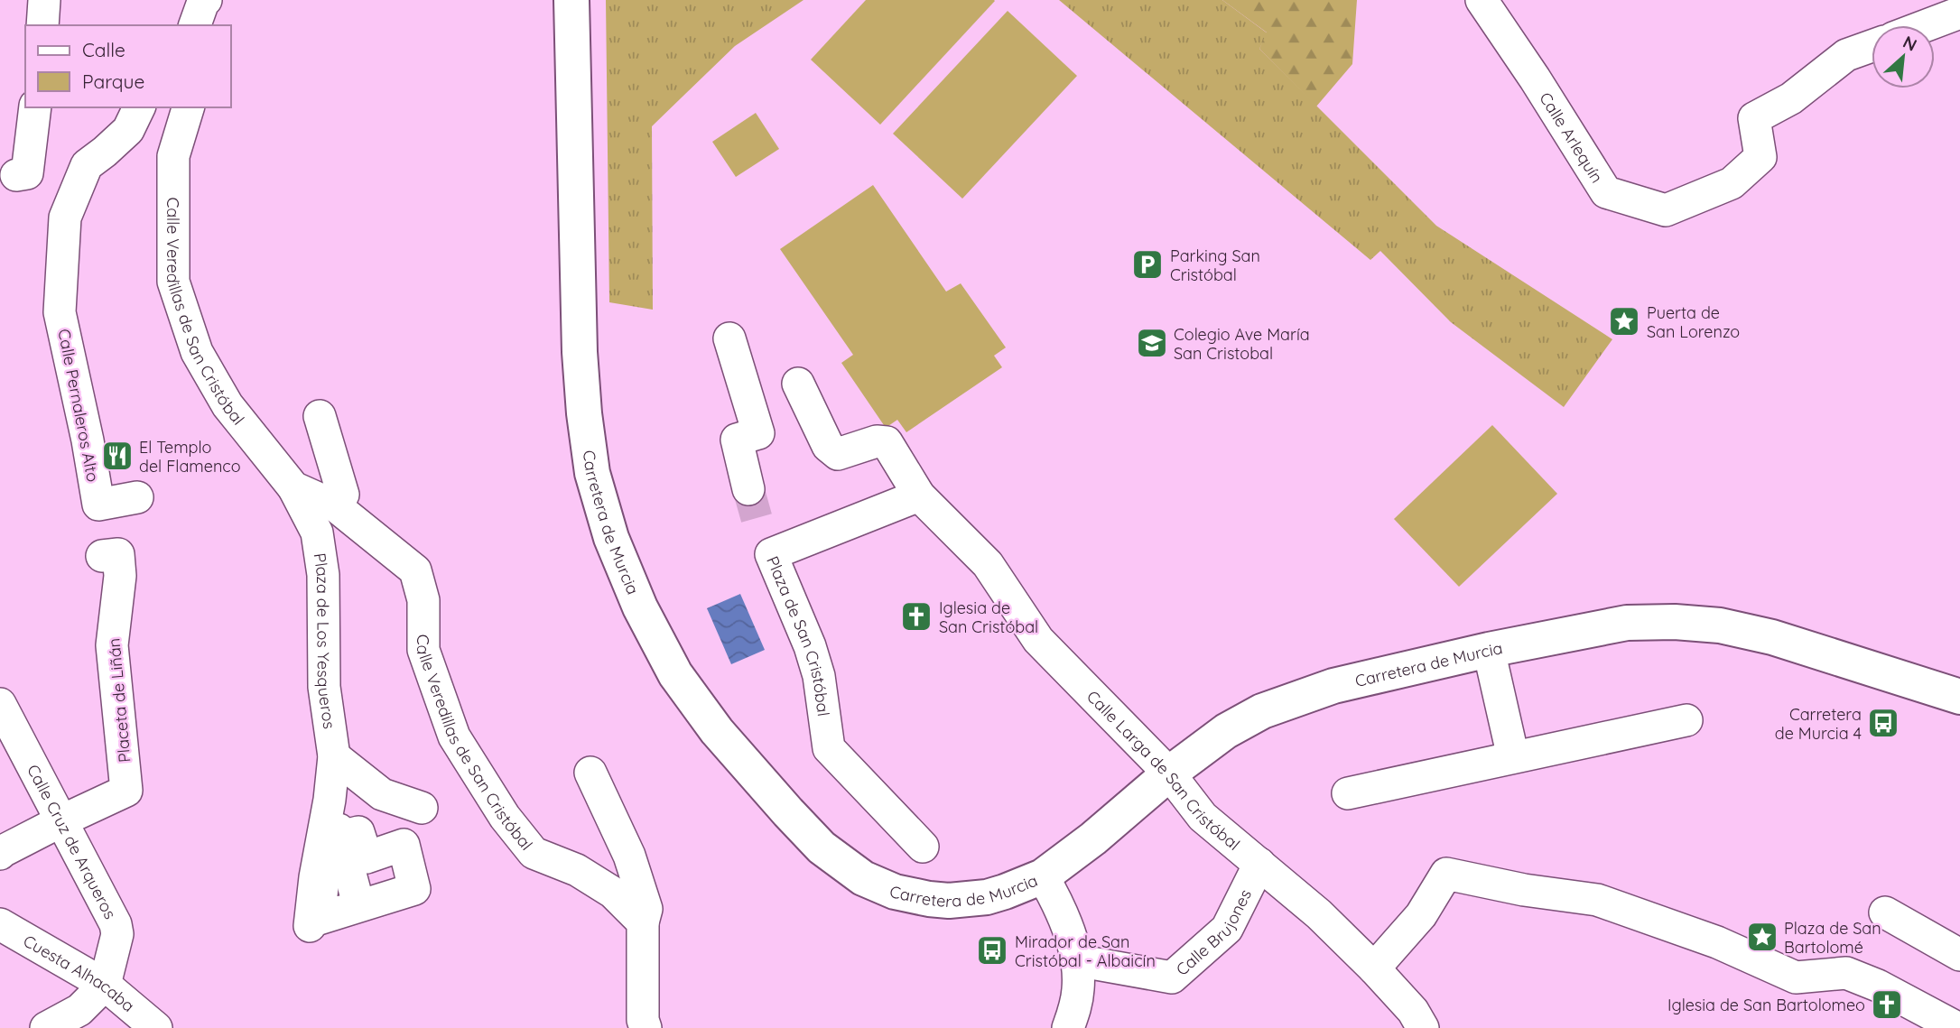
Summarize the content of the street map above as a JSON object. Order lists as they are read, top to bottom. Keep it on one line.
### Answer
{"streets":{"main road":["Carretera de Murcia"],"street":["Calle Arlequín","Calle Veredillas de San Cristóbal","Calle Pernaleros Alto","Plaza de San Cristóbal","Plaza de Los Yesqueros","Placeta de Liñán","Calle Larga de San Cristóbal","Calle Cruz de Arqueros","Calle Brujones","Cuesta Alhacaba"]},"crossings":[["Calle Veredillas de San Cristóbal","Plaza de Los Yesqueros"],["Carretera de Murcia","Calle Larga de San Cristóbal"],["Plaza de San Cristóbal","Calle Larga de San Cristóbal"],["Placeta de Liñán","Calle Cruz de Arqueros"],["Calle Larga de San Cristóbal","Calle Brujones"],["Calle Cruz de Arqueros","Cuesta Alhacaba"]],"places":{"parking":["Parking San Cristóbal"],"place":["Puerta de San Lorenzo","Plaza de San Bartolomé"],"school or university":["Colegio Ave María San Cristobal"],"restaurant":["El Templo del Flamenco"],"church":["Iglesia de San Cristóbal","Iglesia de San Bartolomeo"],"bus stop":["Carretera de Murcia 4","Mirador de San Cristóbal - Albaicín"]},"legend":["Calle","Parque"],"north":"top right"}
